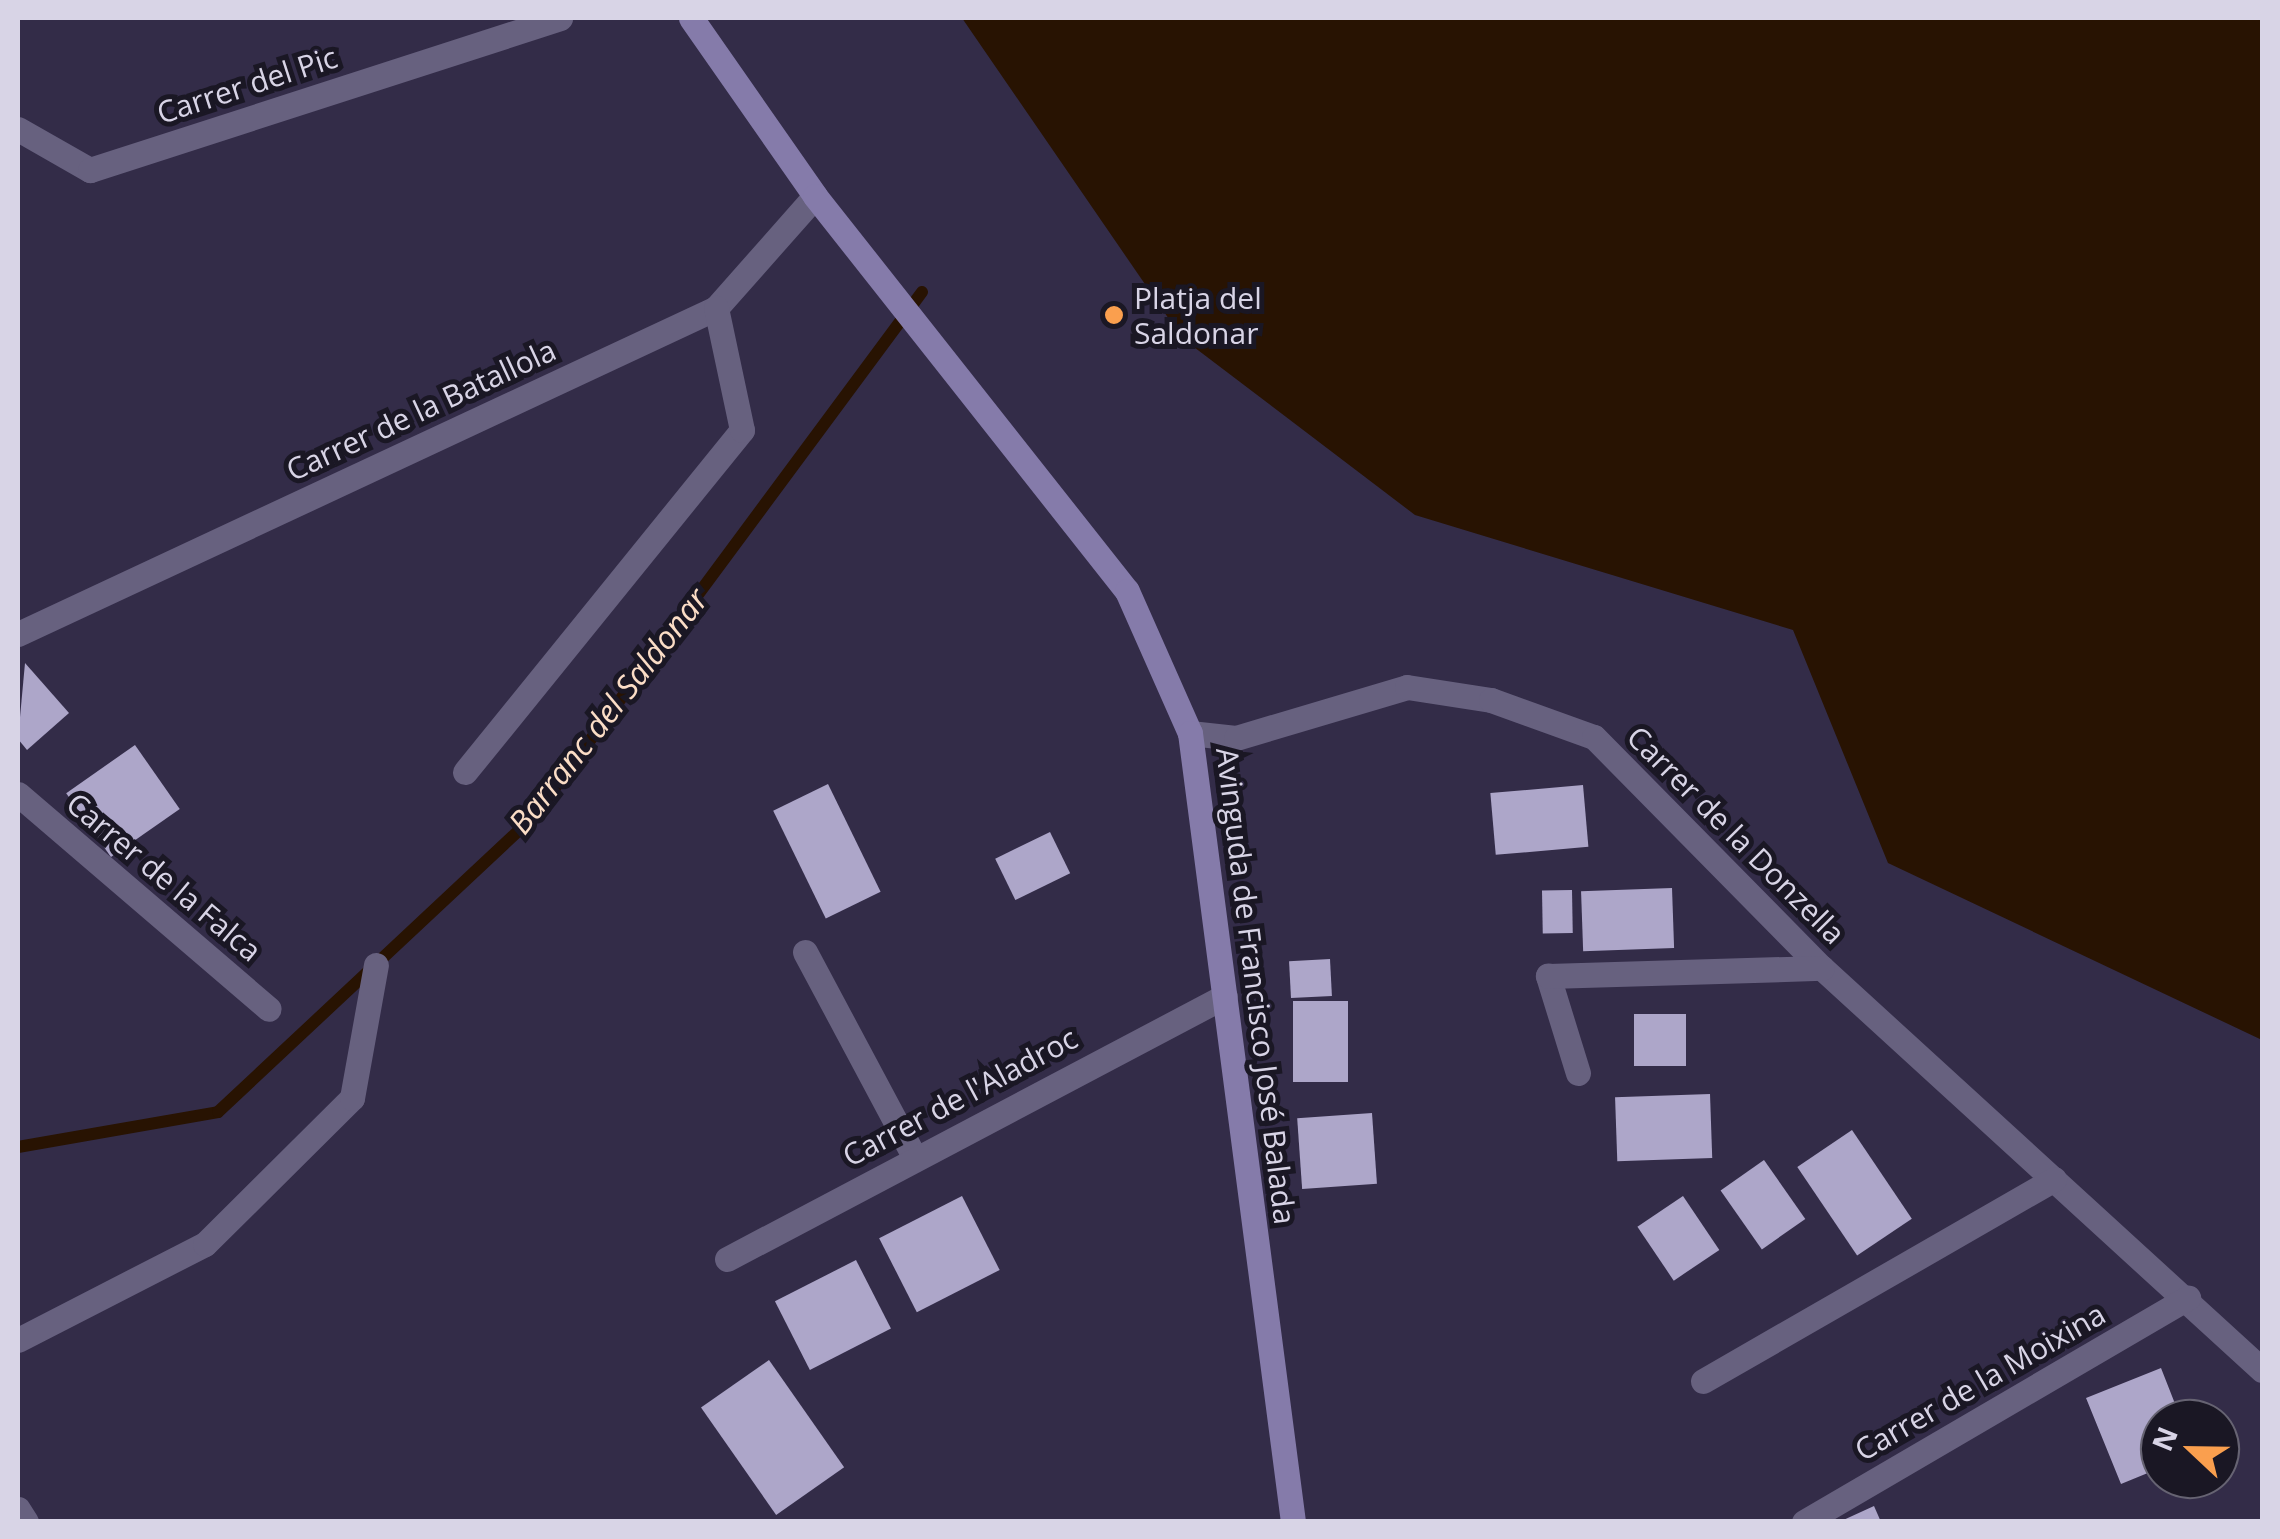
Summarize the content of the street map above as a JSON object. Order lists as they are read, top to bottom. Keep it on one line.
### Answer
{"streets":{"street":["Carrer del Pic","Carrer de la Batallola","Carrer de la Donzella","Carrer de la Falca","Avinguda de Francisco José Balada","Carrer de l'Aladroc","Carrer de la Moixina"]},"crossings":[["Carrer de la Batallola","Avinguda de Francisco José Balada"],["Carrer de la Donzella","Avinguda de Francisco José Balada"],["Carrer de la Donzella","Carrer de la Moixina"],["Avinguda de Francisco José Balada","Carrer de l'Aladroc"]],"water":["Barranc del Saldonar"],"places":["Platja del Saldonar"],"north":"left"}
